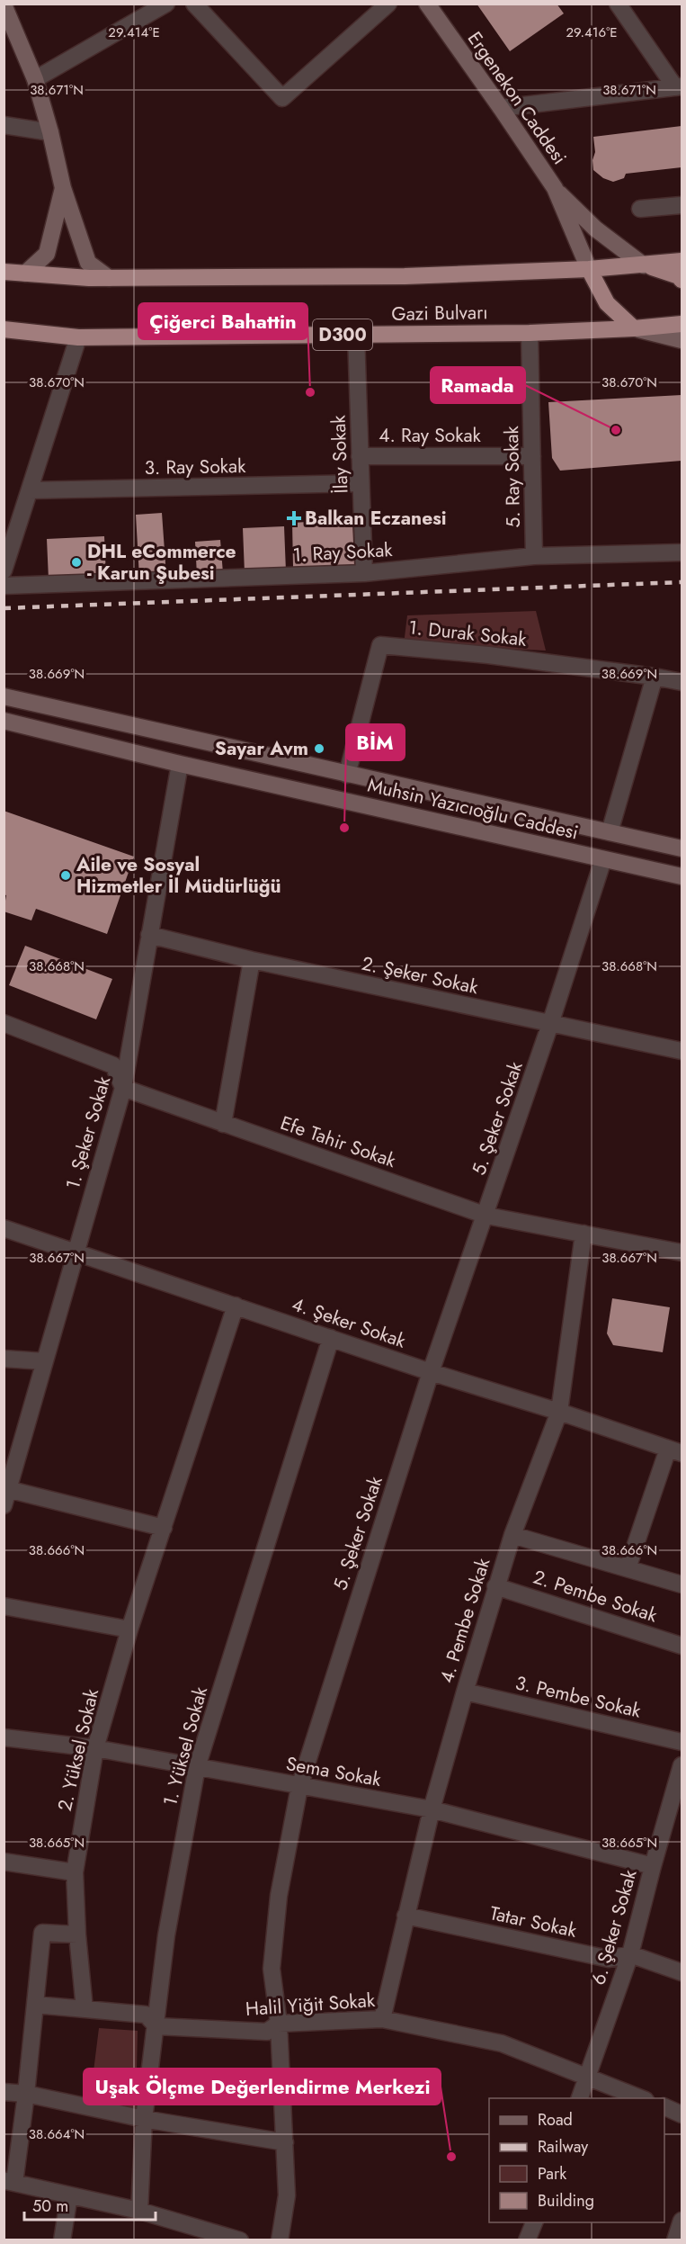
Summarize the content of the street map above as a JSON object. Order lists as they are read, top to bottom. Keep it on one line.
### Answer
{"streets":{"highway":["Gazi Bulvarı","D300"],"street":["Ergenekon Caddesi","4. Ray Sokak","İlay Sokak","3. Ray Sokak","5. Ray Sokak","1. Ray Sokak","1. Durak Sokak","Muhsin Yazıcıoğlu Caddesi","2. Şeker Sokak","5. Şeker Sokak","1. Şeker Sokak","Efe Tahir Sokak","4. Şeker Sokak","2. Pembe Sokak","4. Pembe Sokak","3. Pembe Sokak","1. Yüksel Sokak","2. Yüksel Sokak","Sema Sokak","Tatar Sokak","6. Şeker Sokak","Halil Yiğit Sokak"]},"crossings":[["Gazi Bulvarı","İlay Sokak"],["Gazi Bulvarı","5. Ray Sokak"],["4. Ray Sokak","İlay Sokak"],["4. Ray Sokak","5. Ray Sokak"],["İlay Sokak","3. Ray Sokak"],["İlay Sokak","1. Ray Sokak"],["5. Ray Sokak","1. Ray Sokak"],["1. Durak Sokak","Muhsin Yazıcıoğlu Caddesi"],["Muhsin Yazıcıoğlu Caddesi","5. Şeker Sokak"],["Muhsin Yazıcıoğlu Caddesi","1. Şeker Sokak"],["2. Şeker Sokak","5. Şeker Sokak"],["2. Şeker Sokak","1. Şeker Sokak"],["5. Şeker Sokak","Efe Tahir Sokak"],["5. Şeker Sokak","4. Şeker Sokak"],["5. Şeker Sokak","Sema Sokak"],["5. Şeker Sokak","Halil Yiğit Sokak"],["1. Şeker Sokak","Efe Tahir Sokak"],["1. Şeker Sokak","4. Şeker Sokak"],["Efe Tahir Sokak","4. Pembe Sokak"],["4. Şeker Sokak","4. Pembe Sokak"],["4. Şeker Sokak","1. Yüksel Sokak"],["4. Şeker Sokak","2. Yüksel Sokak"],["2. Pembe Sokak","4. Pembe Sokak"],["4. Pembe Sokak","3. Pembe Sokak"],["4. Pembe Sokak","Sema Sokak"],["4. Pembe Sokak","Tatar Sokak"],["4. Pembe Sokak","Halil Yiğit Sokak"],["1. Yüksel Sokak","Sema Sokak"],["1. Yüksel Sokak","Halil Yiğit Sokak"],["2. Yüksel Sokak","Sema Sokak"],["2. Yüksel Sokak","Halil Yiğit Sokak"],["Sema Sokak","6. Şeker Sokak"],["Tatar Sokak","6. Şeker Sokak"],["6. Şeker Sokak","Halil Yiğit Sokak"]],"places":{"other":["Çiğerci Bahattin","Ramada","DHL eCommerce - Karun Şubesi","Sayar Avm","BİM","Aile ve Sosyal Hizmetler İl Müdürlüğü","Uşak Ölçme Değerlendirme Merkezi"],"health":["Balkan Eczanesi"]},"legend":["Road","Railway","Park","Building"],"scale_bar":"50 m","coordinates":["29.414°E","29.416°E","38.671°N","38.670°N","38.669°N","38.668°N","38.667°N","38.666°N","38.665°N","38.664°N"]}
